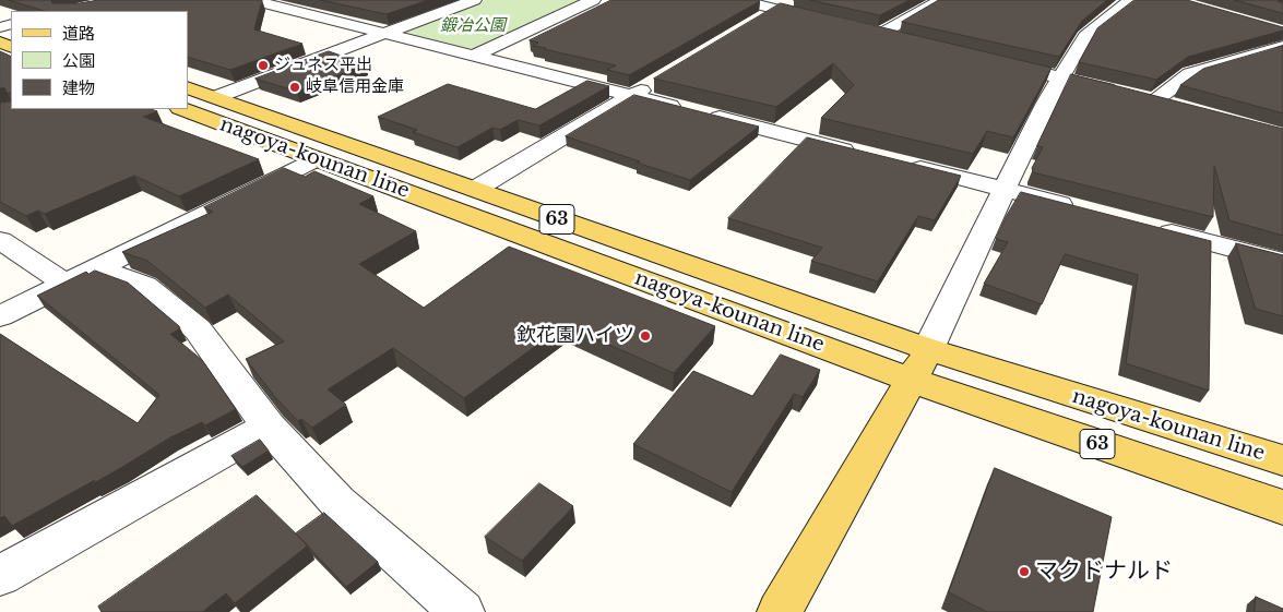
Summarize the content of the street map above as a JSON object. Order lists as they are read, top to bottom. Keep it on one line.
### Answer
{"streets":{"main road":["nagoya-kounan line","63"]},"parks":["鍛冶公園"],"places":["ジュネス平出","岐阜信用金庫","欽花園ハイツ","マクドナルド"],"legend":["道路","公園","建物"]}
